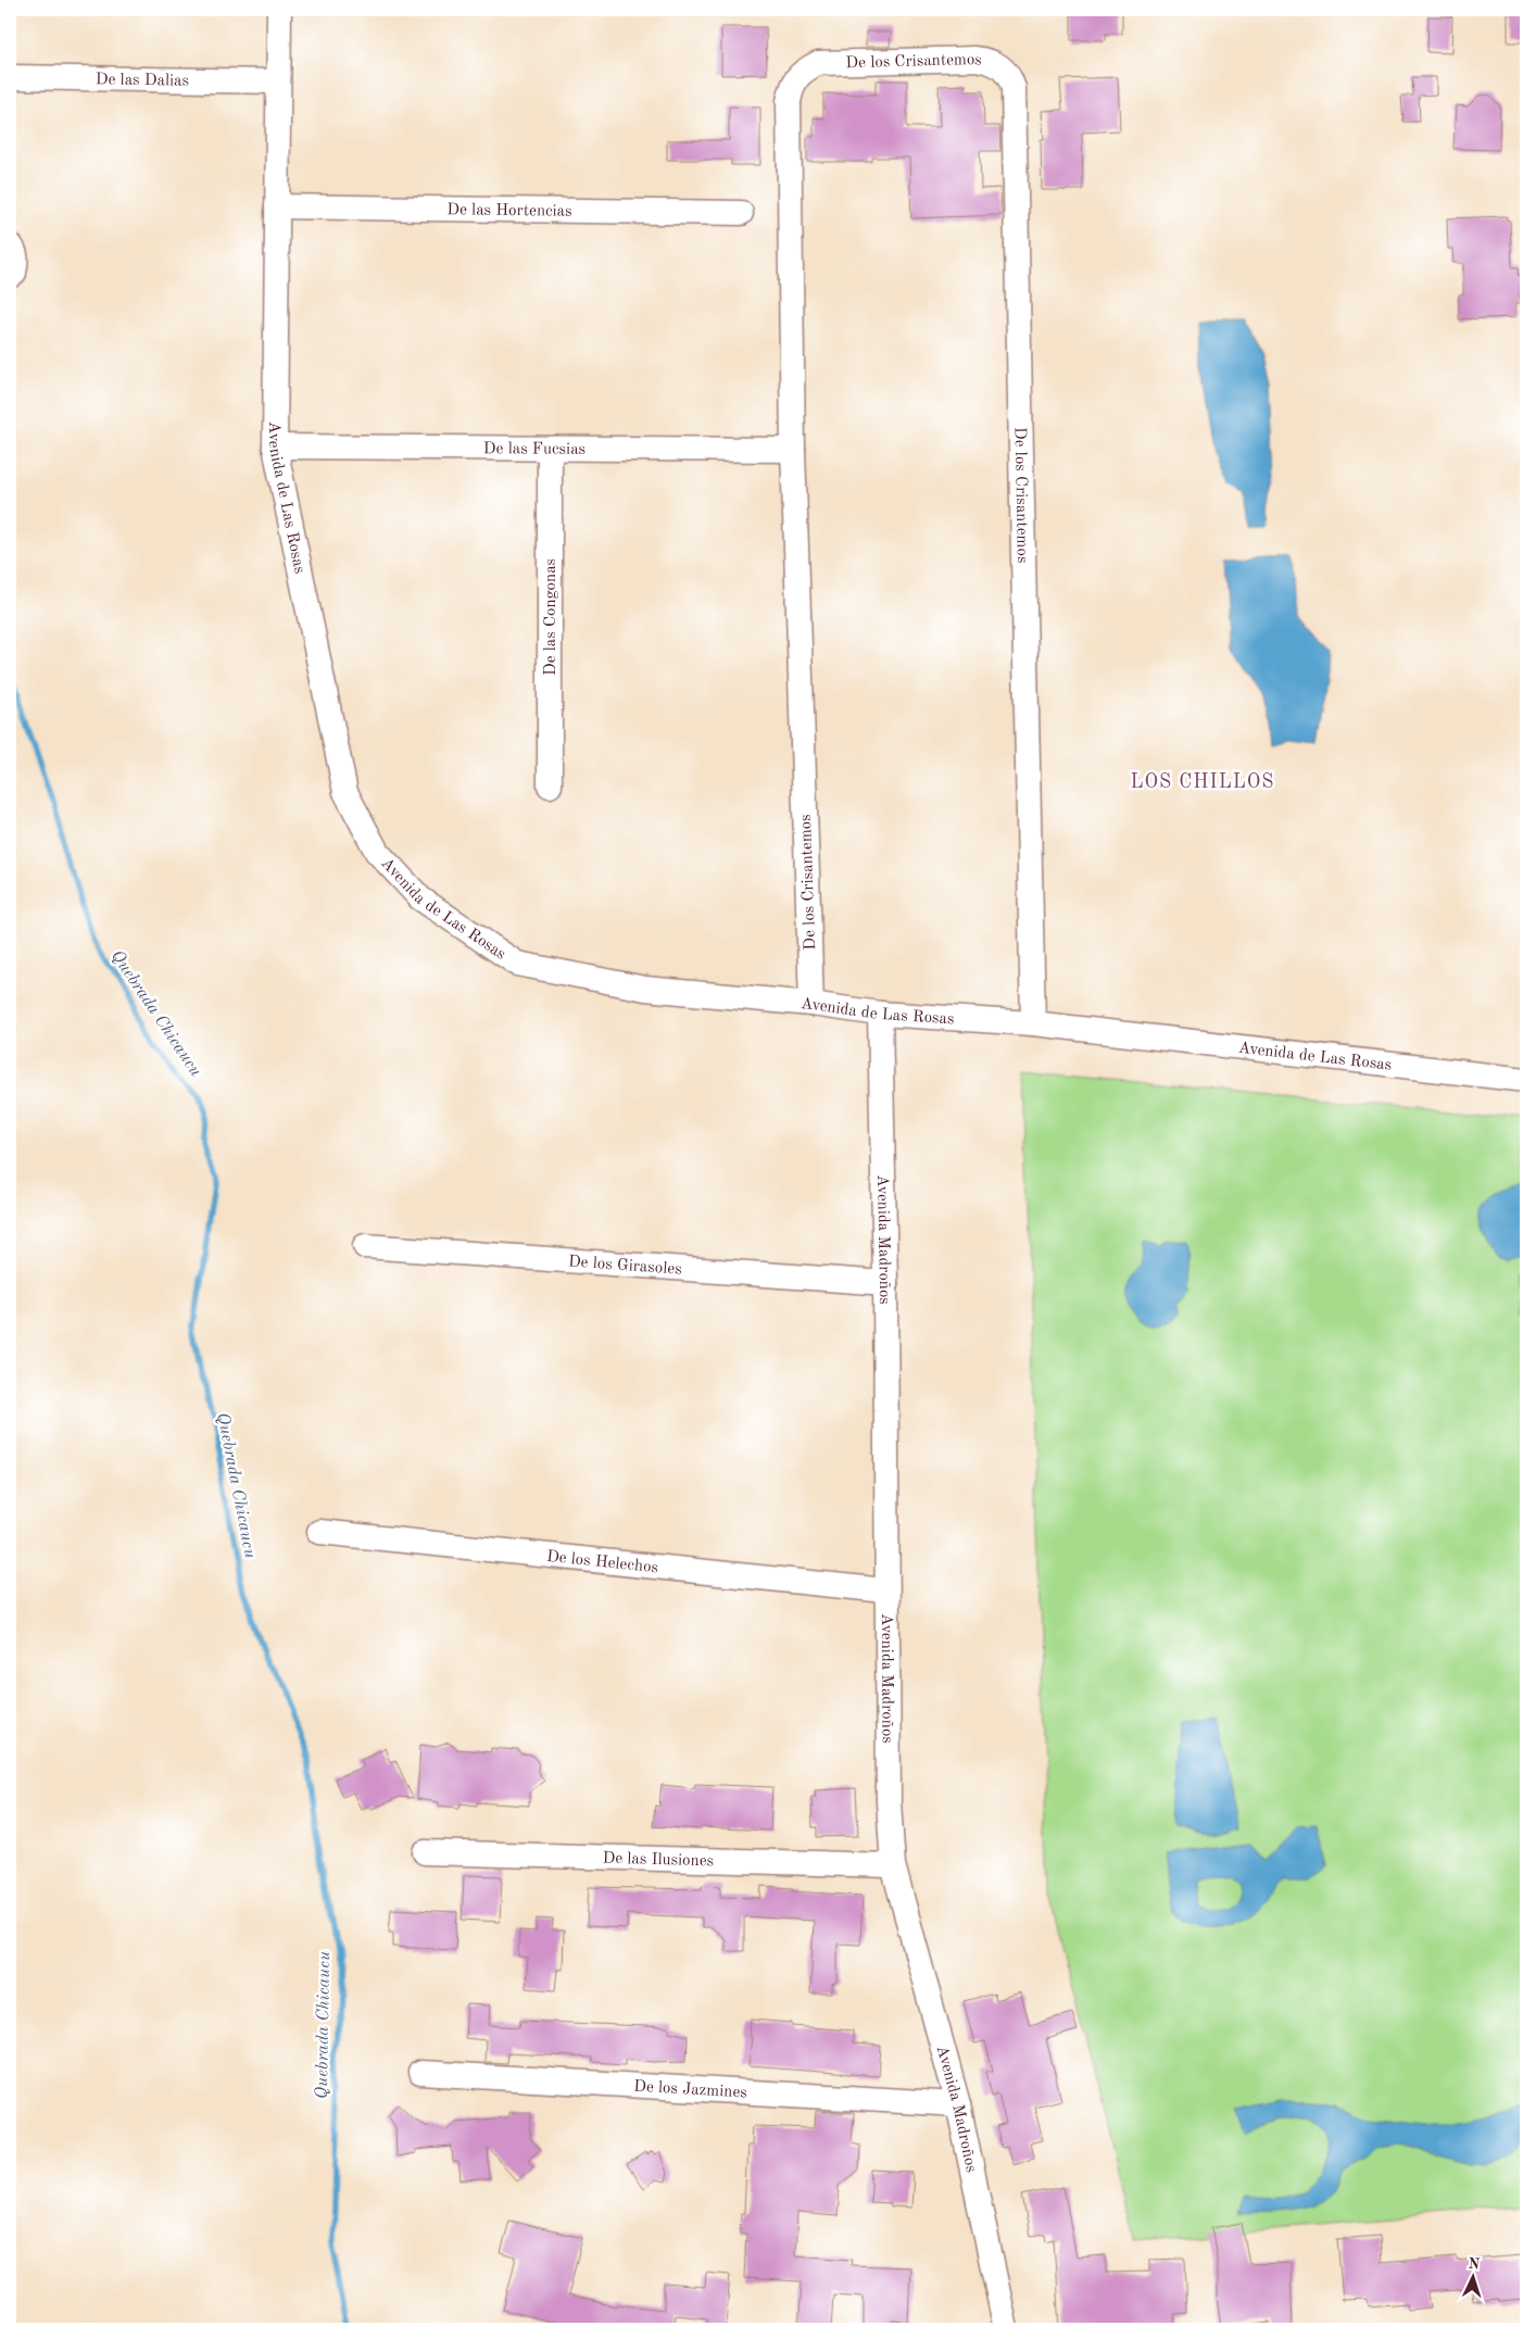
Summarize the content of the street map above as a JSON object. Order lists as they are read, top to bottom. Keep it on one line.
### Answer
{"streets":{"street":["De los Crisantemos","De las Dalias","De las Hortencias","De las Fucsias","Avenida de Las Rosas","De las Congonas","Avenida Madroños","De los Girasoles","De los Helechos","De las Ilusiones","De los Jazmines"]},"crossings":[["De los Crisantemos","De las Fucsias"],["De los Crisantemos","Avenida de Las Rosas"],["De las Dalias","Avenida de Las Rosas"],["De las Hortencias","Avenida de Las Rosas"],["De las Fucsias","Avenida de Las Rosas"],["De las Fucsias","De las Congonas"],["Avenida de Las Rosas","Avenida Madroños"],["Avenida Madroños","De los Girasoles"],["Avenida Madroños","De los Helechos"],["Avenida Madroños","De las Ilusiones"],["Avenida Madroños","De los Jazmines"]],"districts":["LOS CHILLOS"],"water":["Quebrada Chicaucu"],"north":"top"}
